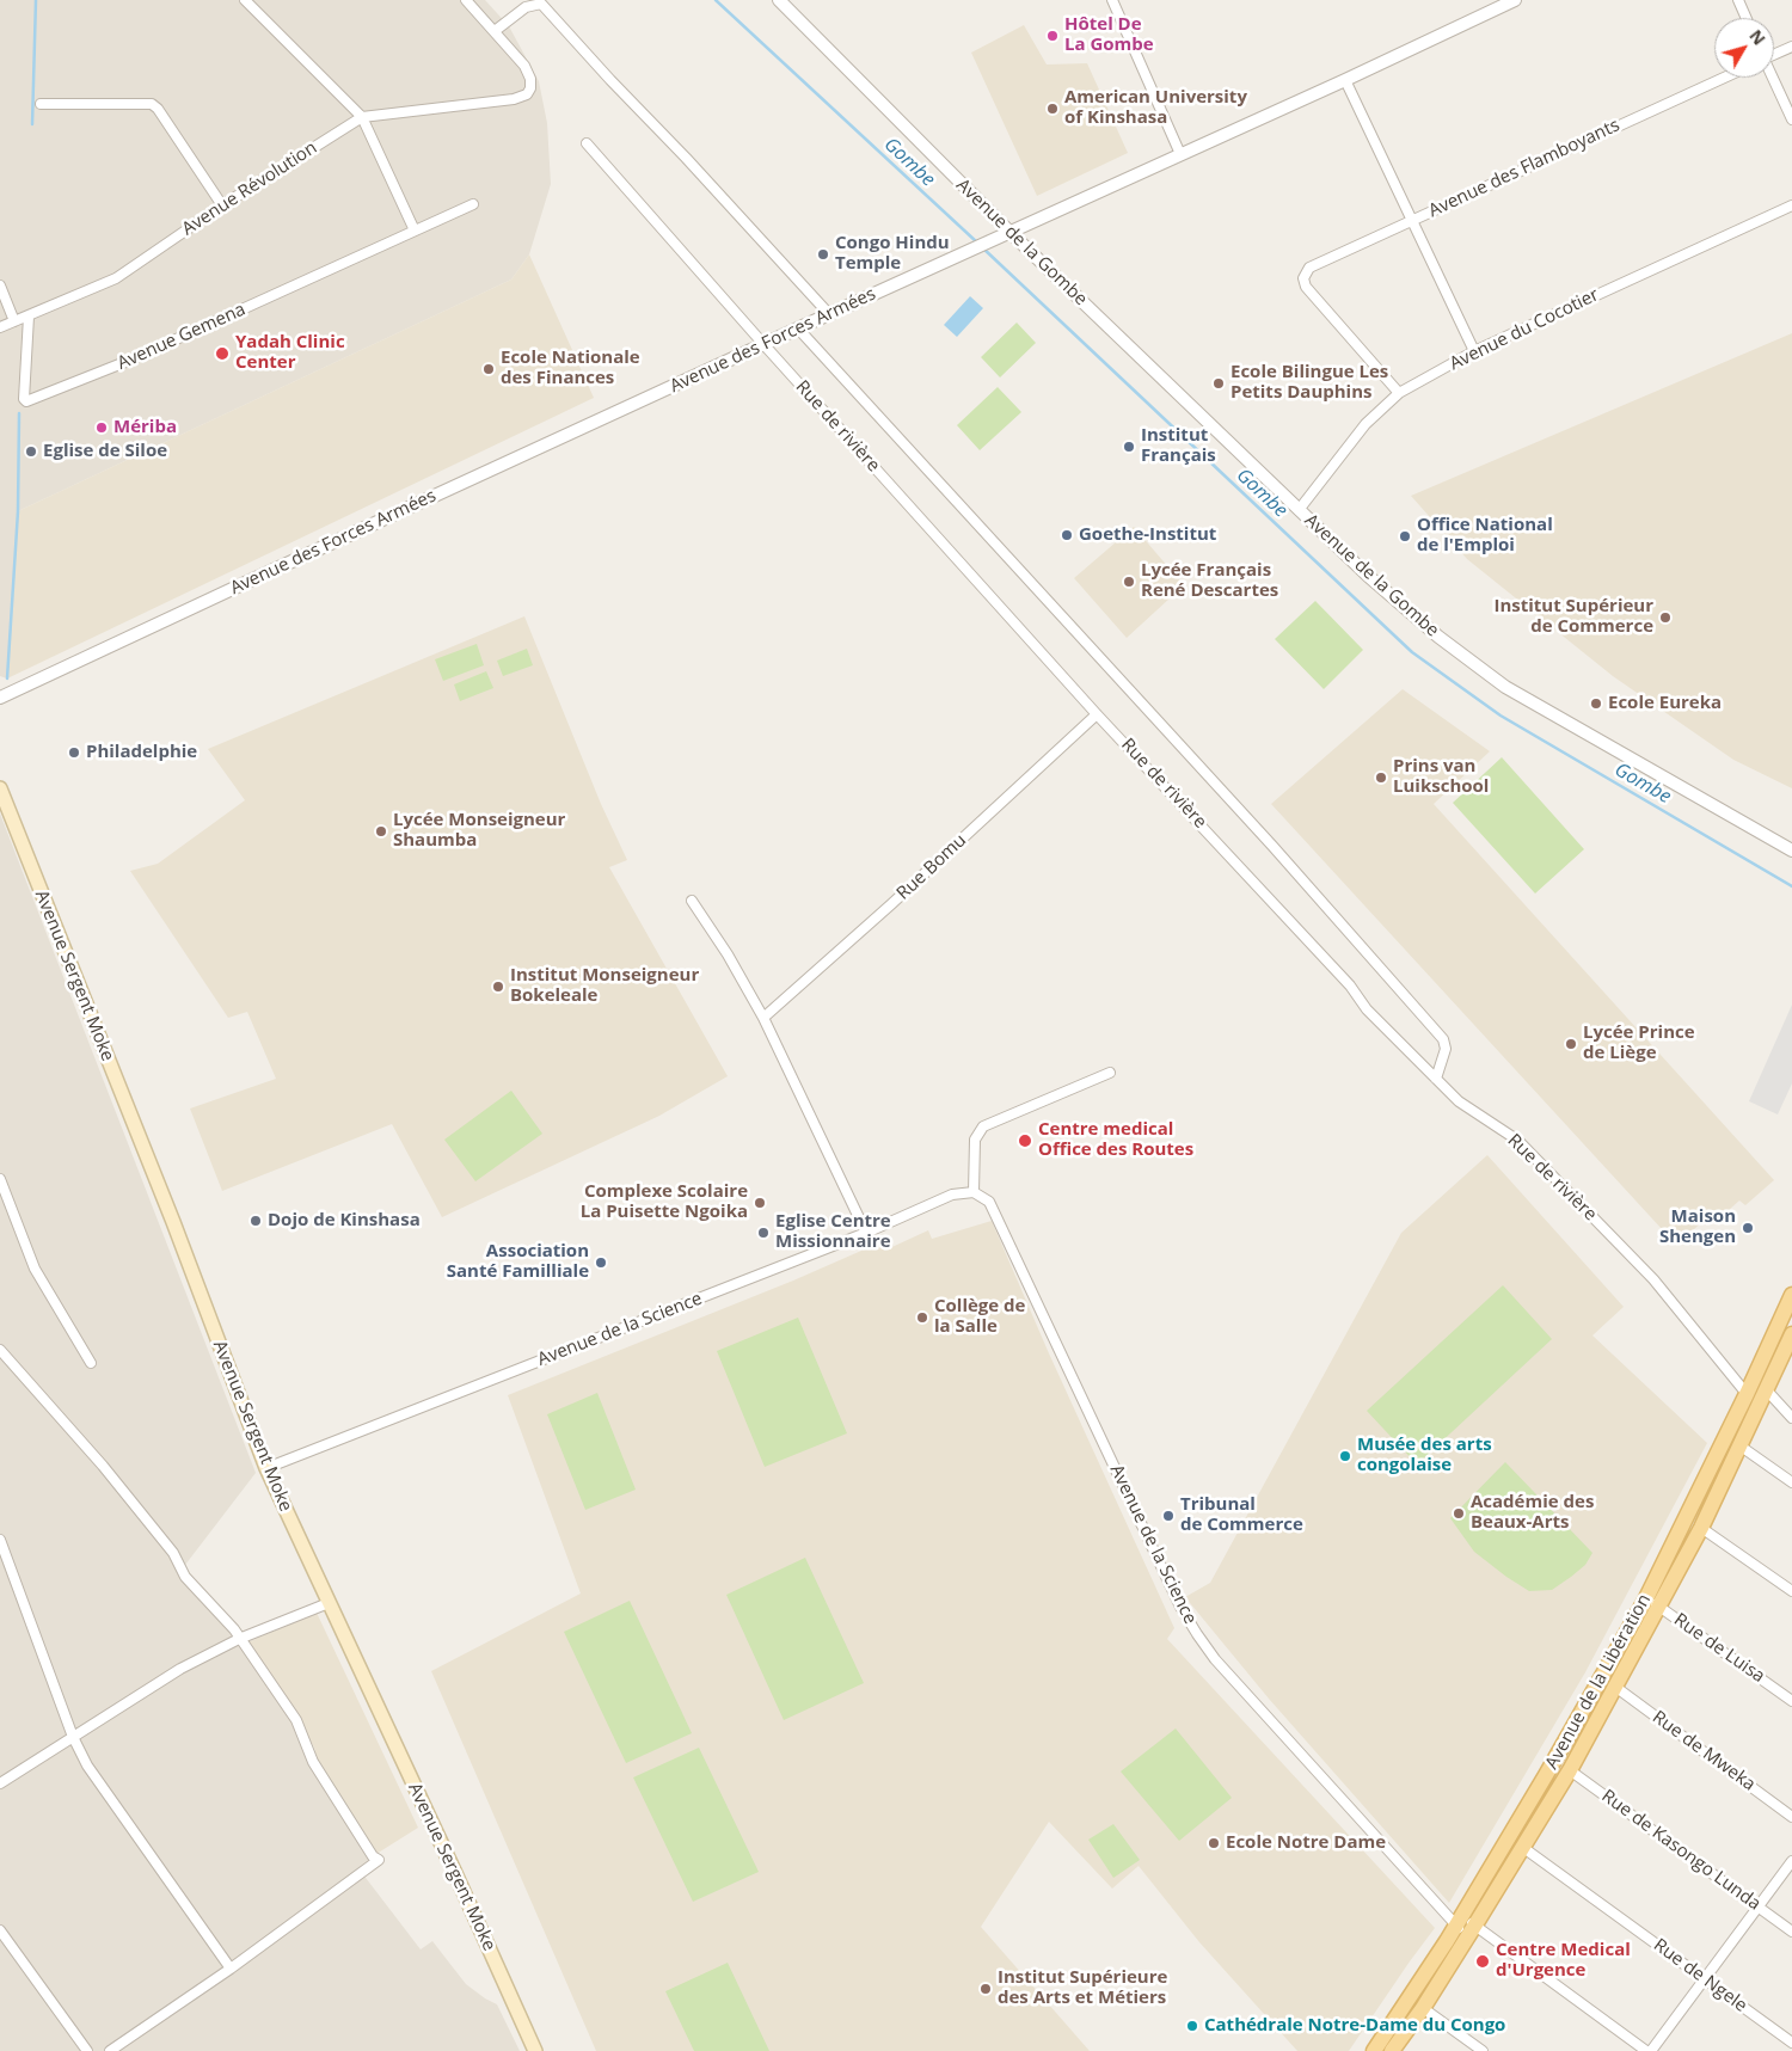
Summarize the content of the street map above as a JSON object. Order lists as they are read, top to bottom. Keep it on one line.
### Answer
{"streets":{"main road":["Avenue Sergent Moke","Avenue de la Libération"],"street":["Avenue des Flamboyants","Avenue Révolution","Avenue de la Gombe","Avenue du Cocotier","Avenue Gemena","Avenue des Forces Armées","Rue de rivière","Rue Bomu","Avenue de la Science","Rue de Luisa","Rue de Mweka","Rue de Kasongo Lunda","Rue de Ngele"]},"crossings":[["Avenue des Flamboyants","Avenue du Cocotier"],["Avenue Révolution","Avenue Gemena"],["Avenue de la Gombe","Avenue du Cocotier"],["Avenue de la Gombe","Avenue des Forces Armées"],["Avenue des Forces Armées","Rue de rivière"],["Rue de rivière","Rue Bomu"],["Rue de rivière","Avenue de la Libération"],["Avenue Sergent Moke","Avenue de la Science"],["Avenue de la Science","Avenue de la Libération"],["Rue de Luisa","Avenue de la Libération"],["Avenue de la Libération","Rue de Mweka"],["Avenue de la Libération","Rue de Kasongo Lunda"],["Avenue de la Libération","Rue de Ngele"]],"water":["Gombe"],"places":["Hôtel De La Gombe","American University of Kinshasa","Congo Hindu Temple","Yadah Clinic Center","Ecole Nationale des Finances","Ecole Bilingue Les Petits Dauphins","Mériba","Institut Français","Eglise de Siloe","Goethe-Institut","Office National de l'Emploi","Lycée Français René Descartes","Institut Supérieur de Commerce","Ecole Eureka","Philadelphie","Prins van Luikschool","Lycée Monseigneur Shaumba","Institut Monseigneur Bokeleale","Lycée Prince de Liège","Centre medical Office des Routes","Complexe Scolaire La Puisette Ngoika","Dojo de Kinshasa","Maison Shengen","Eglise Centre Missionnaire","Association Santé Familliale","Collège de la Salle","Musée des arts congolaise","Académie des Beaux-Arts","Tribunal de Commerce","Ecole Notre Dame","Centre Medical d'Urgence","Institut Supérieure des Arts et Métiers","Cathédrale Notre-Dame du Congo"],"north":"top right"}
